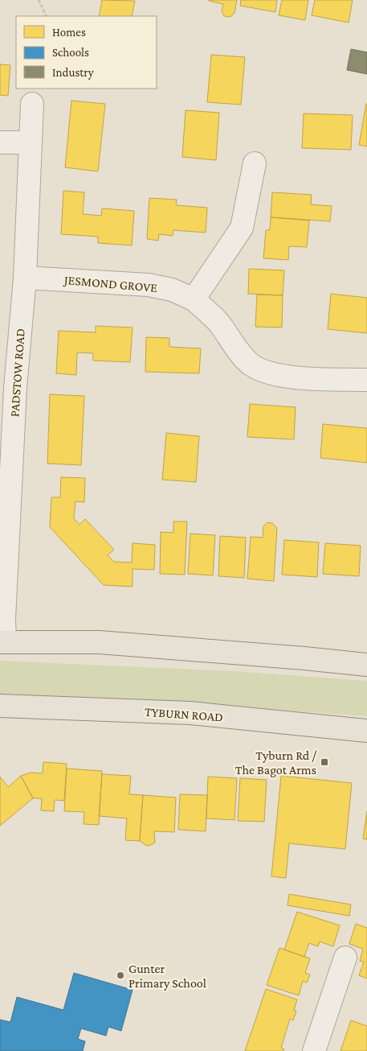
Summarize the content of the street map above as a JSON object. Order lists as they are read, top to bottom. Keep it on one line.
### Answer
{"streets":{"main road":["TYBURN ROAD"],"street":["JESMOND GROVE","PADSTOW ROAD"]},"crossings":[["JESMOND GROVE","PADSTOW ROAD"]],"places":{"transit":["Tyburn Rd / The Bagot Arms"],"other":["Gunter Primary School"]},"legend":["Homes","Schools","Industry"]}
